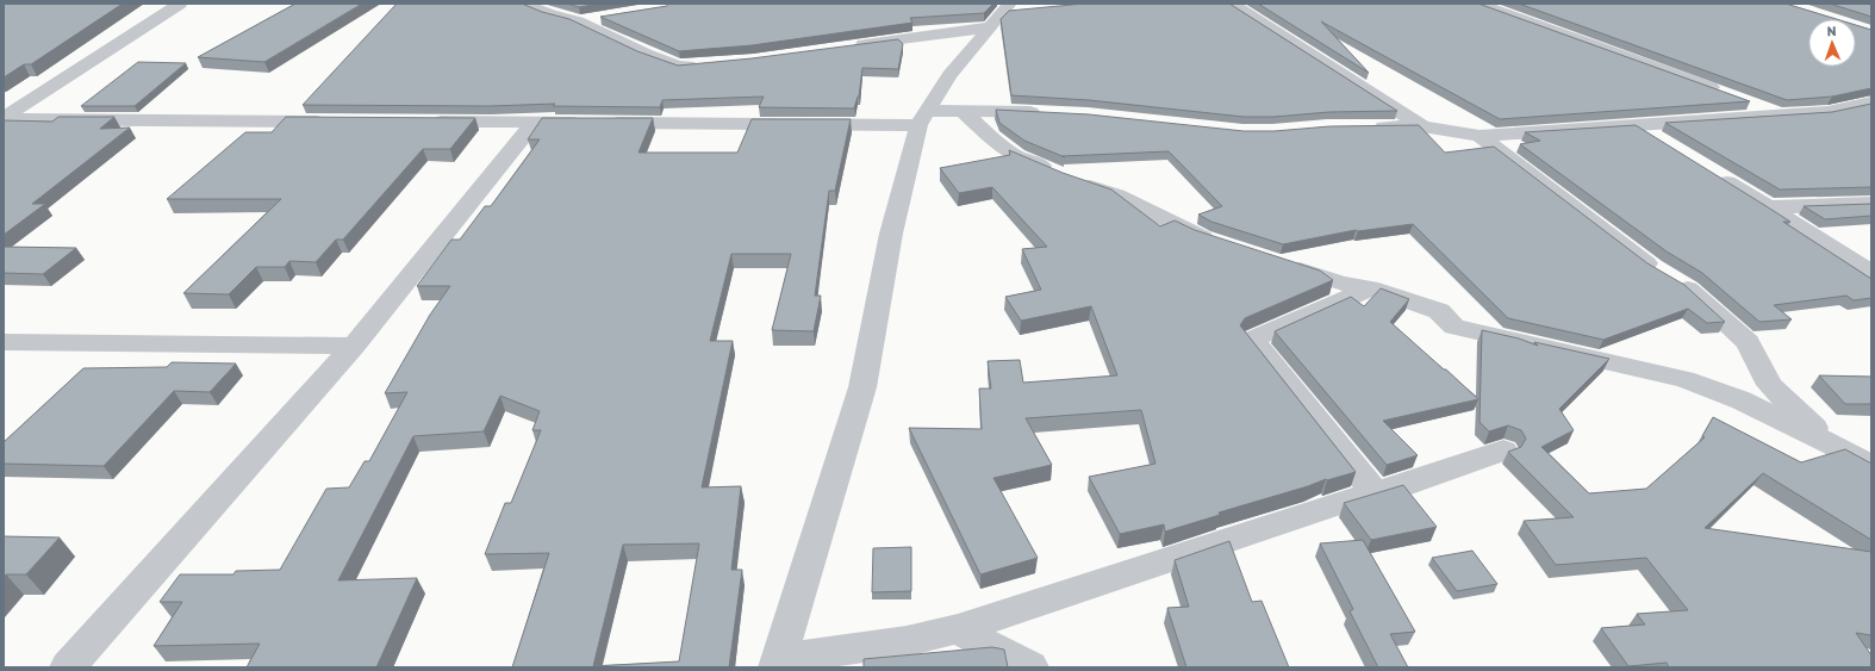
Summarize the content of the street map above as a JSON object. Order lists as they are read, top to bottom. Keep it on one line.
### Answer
{"north":"top"}
